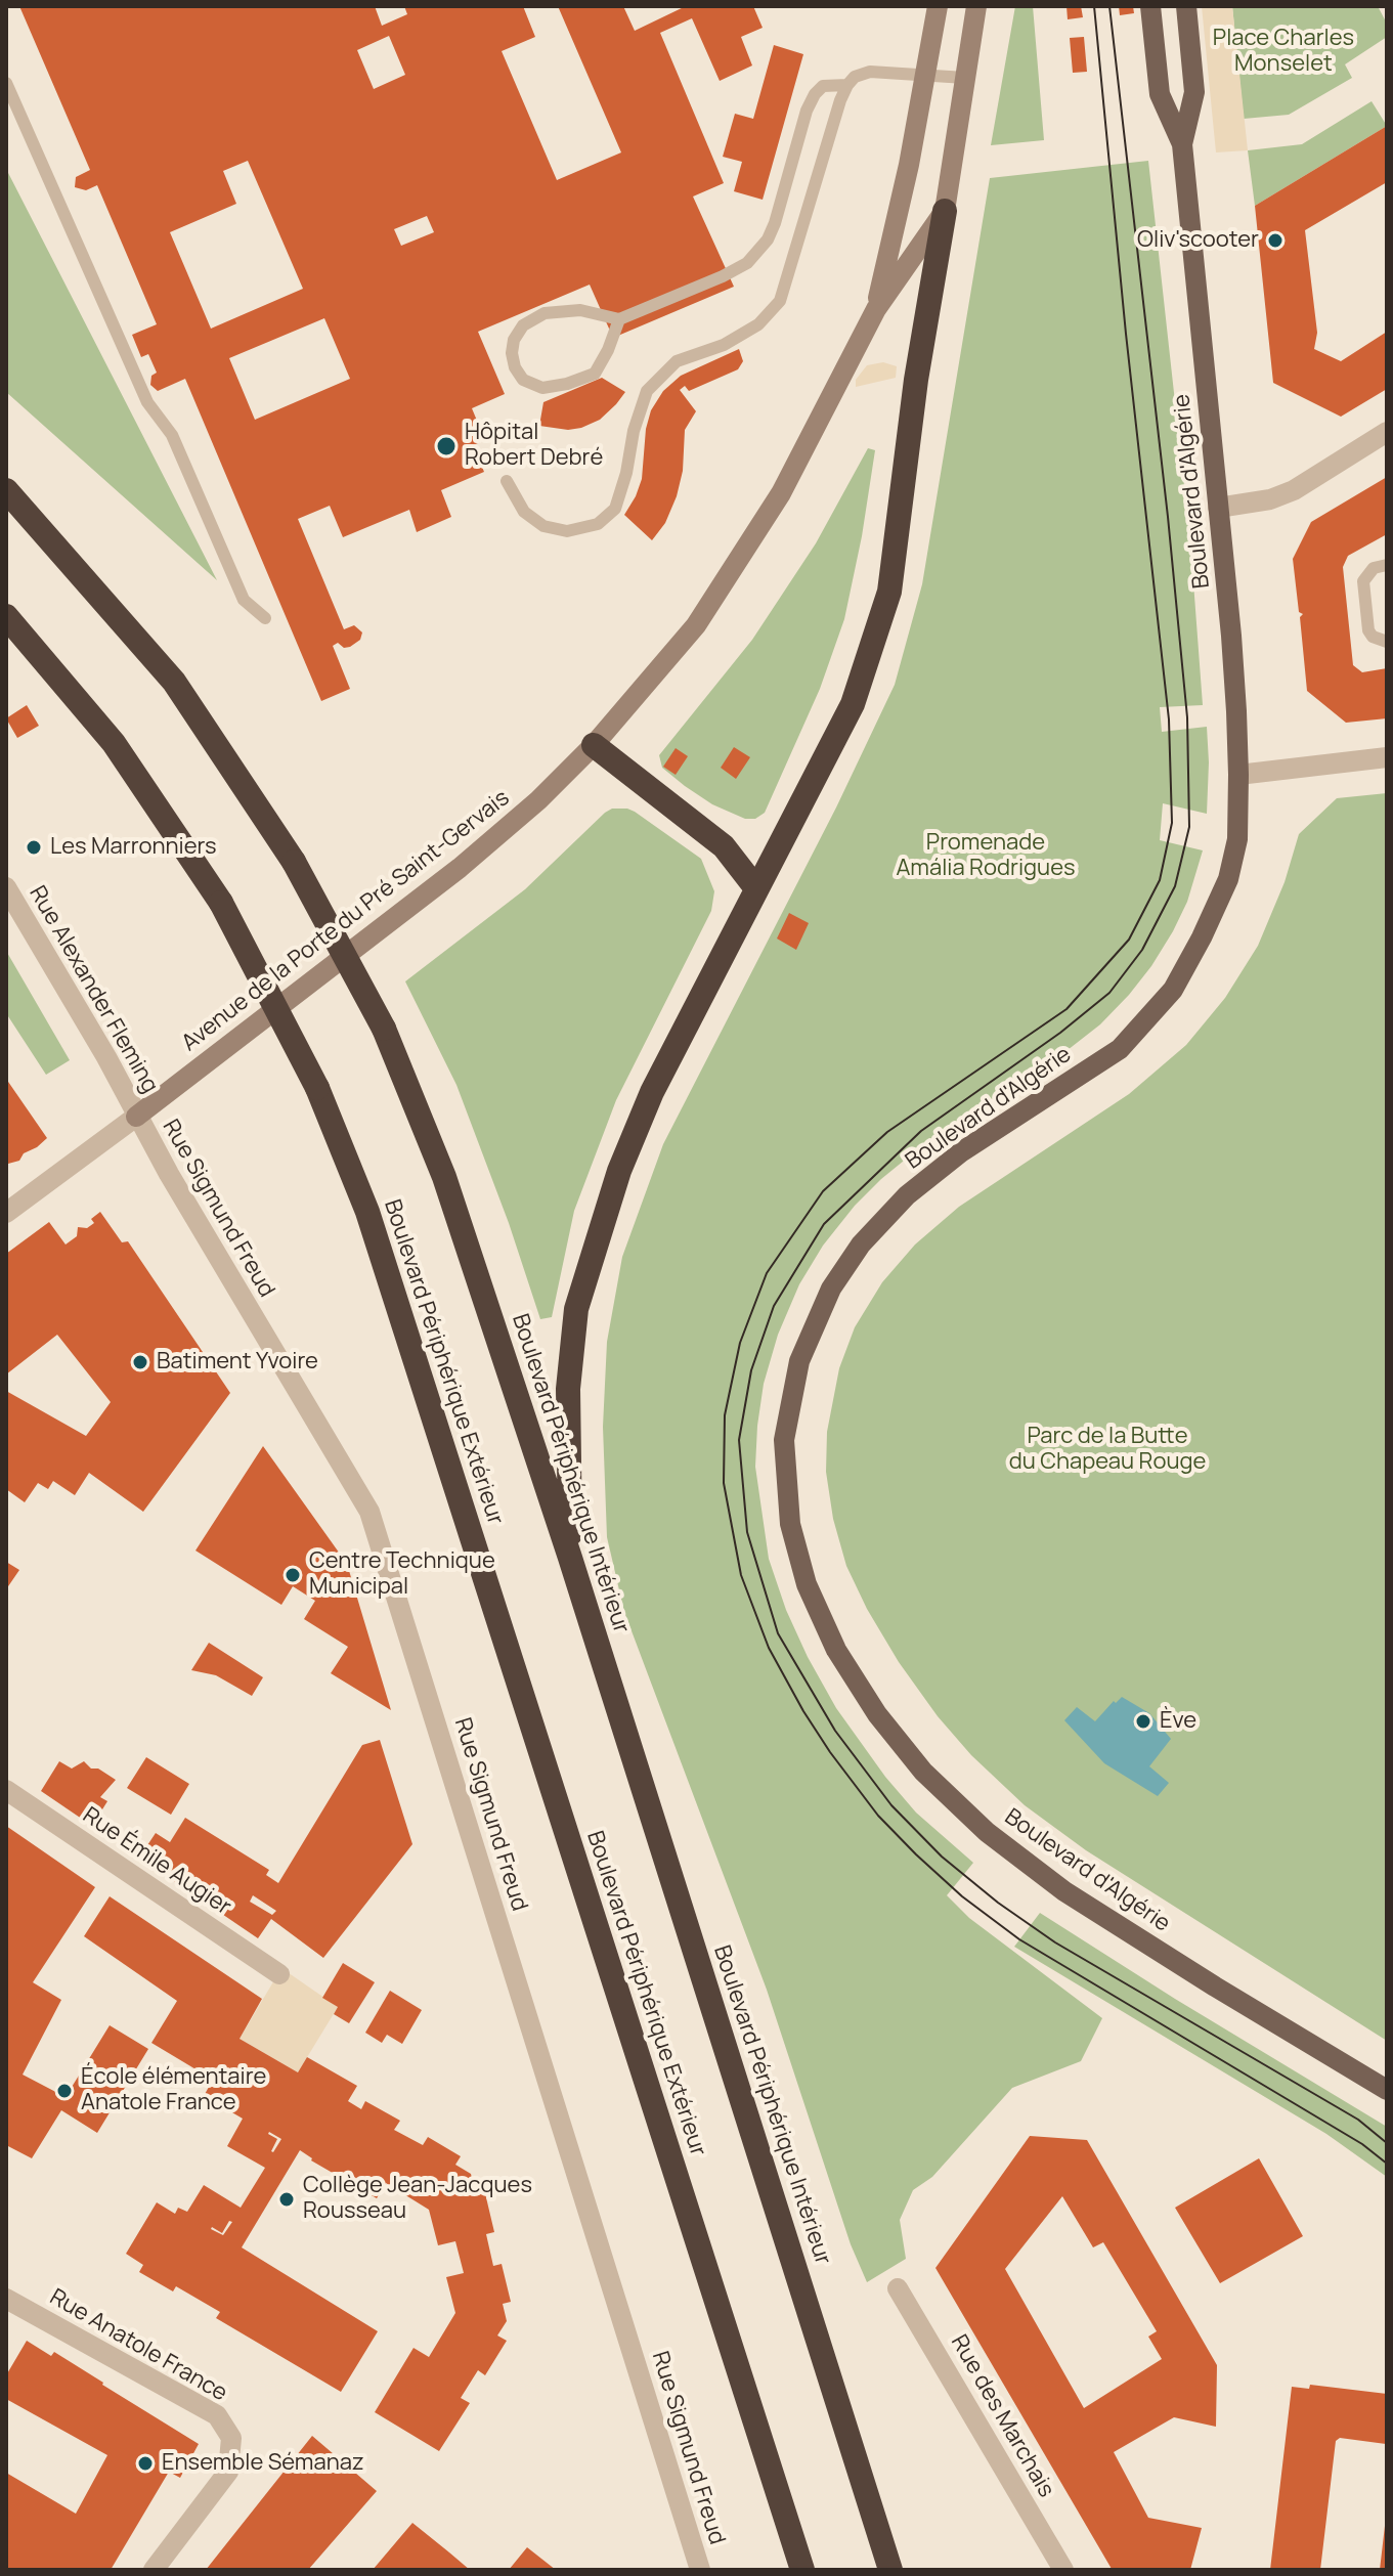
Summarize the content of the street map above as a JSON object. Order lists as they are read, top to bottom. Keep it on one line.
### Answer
{"streets":{"highway":["Boulevard Périphérique Extérieur","Boulevard Périphérique Intérieur"],"main road":["Boulevard d'Algérie"],"street":["Avenue de la Porte du Pré Saint-Gervais","Rue Alexander Fleming","Rue Sigmund Freud","Rue Émile Augier","Rue Anatole France","Rue des Marchais"]},"crossings":[["Avenue de la Porte du Pré Saint-Gervais","Rue Alexander Fleming"],["Avenue de la Porte du Pré Saint-Gervais","Rue Sigmund Freud"],["Rue Alexander Fleming","Rue Sigmund Freud"]],"parks":["Place Charles Monselet","Promenade Amália Rodrigues","Parc de la Butte du Chapeau Rouge"],"places":["Oliv'scooter","Hôpital Robert Debré","Les Marronniers","Batiment Yvoire","Centre Technique Municipal","Ève","École élémentaire Anatole France","Collège Jean-Jacques Rousseau","Ensemble Sémanaz"]}
